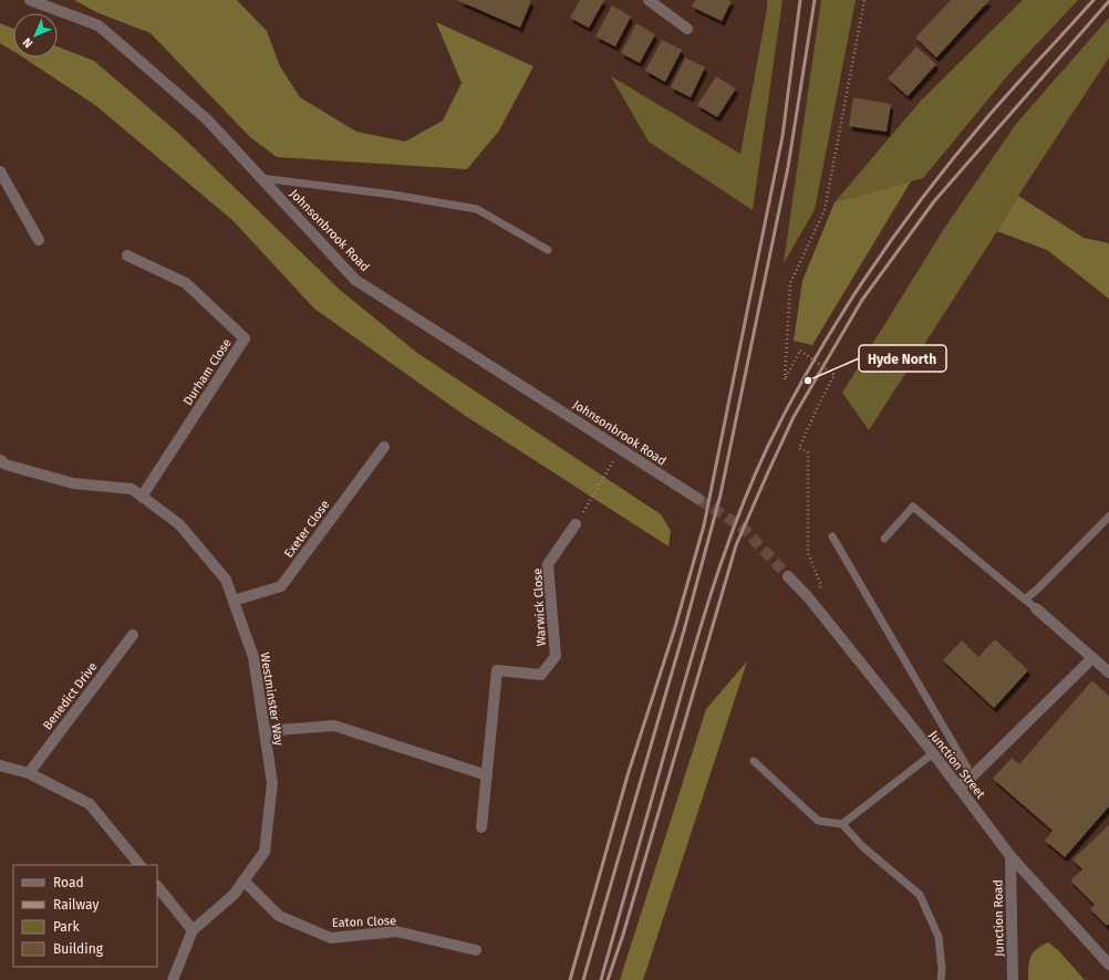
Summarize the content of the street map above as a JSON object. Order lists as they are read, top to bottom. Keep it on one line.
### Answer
{"streets":{"street":["Johnsonbrook Road","Durham Close","Exeter Close","Warwick Close","Benedict Drive","Westminster Way","Junction Street","Junction Road","Eaton Close"]},"crossings":[["Durham Close","Westminster Way"],["Exeter Close","Westminster Way"],["Westminster Way","Eaton Close"],["Junction Street","Junction Road"]],"places":["Hyde North"],"legend":["Road","Railway","Park","Building"],"north":"bottom left"}
